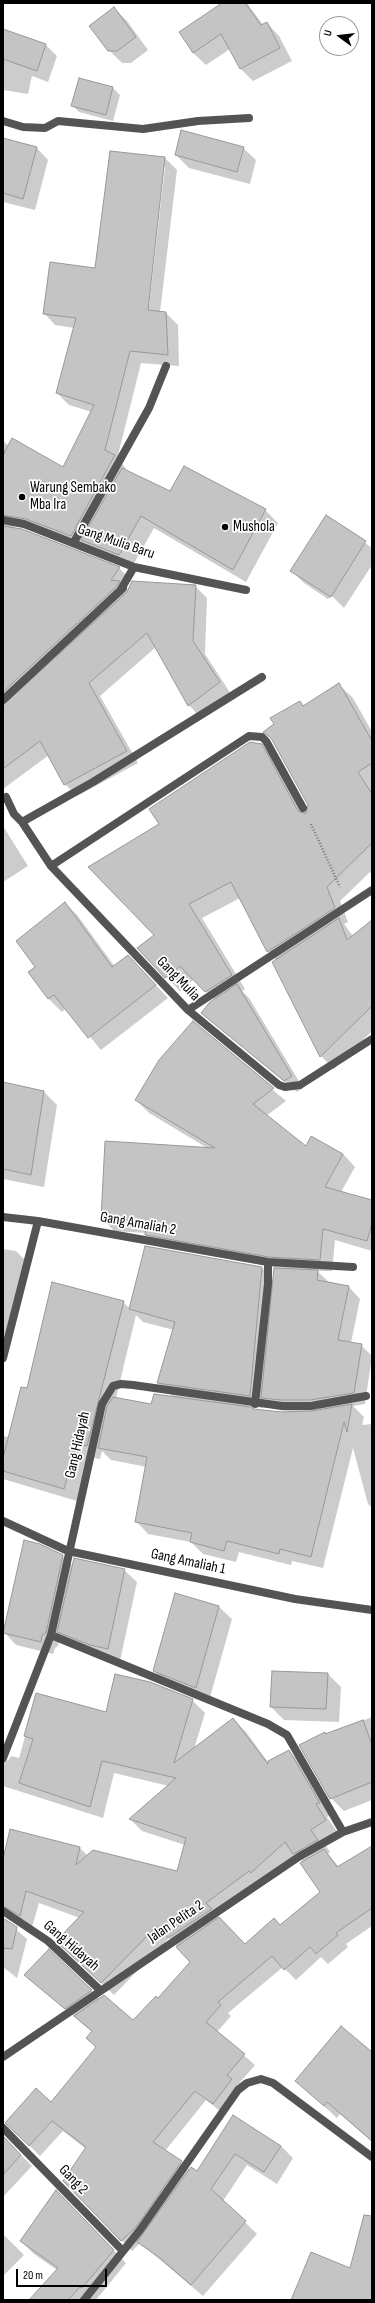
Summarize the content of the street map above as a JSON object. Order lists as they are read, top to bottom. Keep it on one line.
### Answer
{"streets":{"street":["Gang Mulia Baru","Gang Mulia","Gang Amaliah 2","Gang Hidayah","Gang Amaliah 1","Jalan Pelita 2","Gang 2"]},"crossings":[["Gang Hidayah","Gang Amaliah 1"],["Gang Hidayah","Jalan Pelita 2"]],"places":["Warung Sembako Mba Ira","Mushola"],"scale_bar":"20 m","north":"left"}
